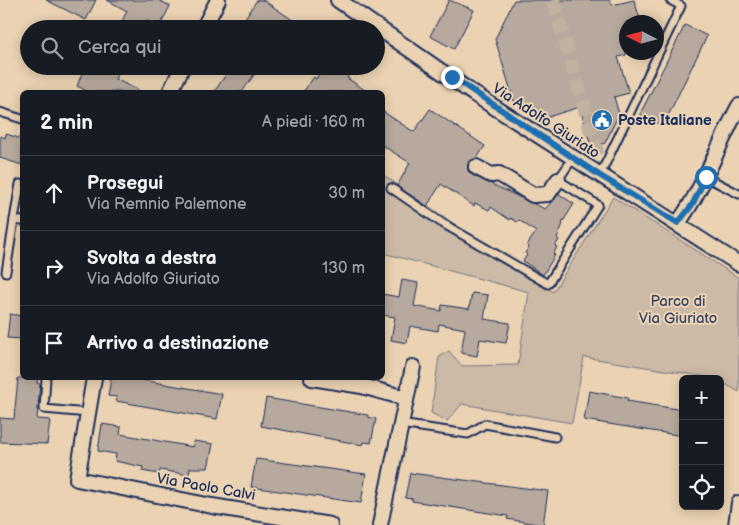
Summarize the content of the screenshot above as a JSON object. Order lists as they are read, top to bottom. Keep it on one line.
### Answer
{"streets":{"street":["Via Adolfo Giuriato","Via Paolo Calvi"]},"parks":["Parco di Via Giuriato"],"places":{"public building":["Poste Italiane"]},"north":"left","page":{"search":"Cerca qui","heading":["2 min","A piedi · 160 m"],"list":[["Prosegui","Via Remnio Palemone","30 m"],["Svolta a destra","Via Adolfo Giuriato","130 m"],"Arrivo a destinazione"],"map_buttons":["+","−"]}}
